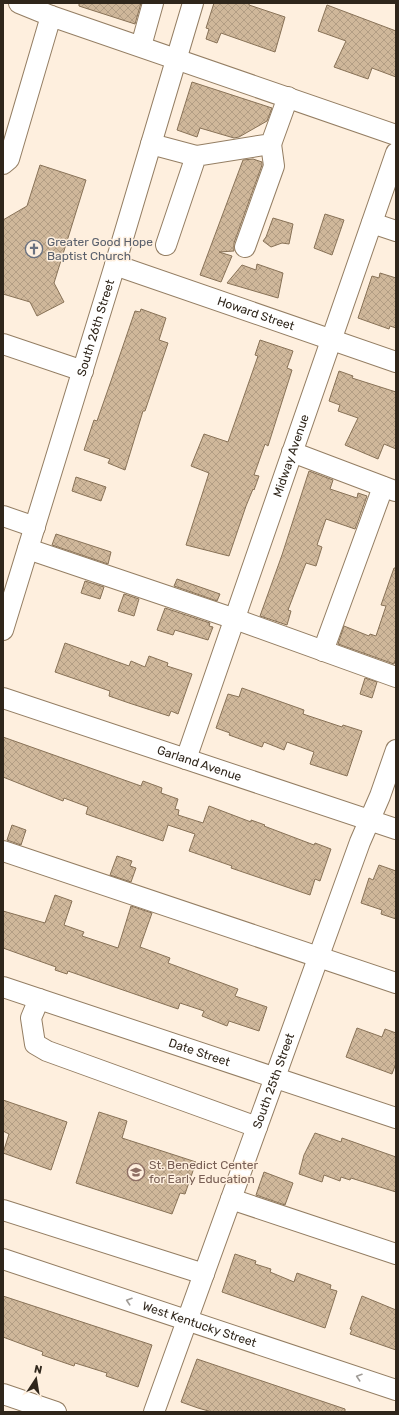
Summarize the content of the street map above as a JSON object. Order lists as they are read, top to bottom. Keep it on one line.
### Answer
{"streets":{"street":["Howard Street","South 26th Street","Midway Avenue","Garland Avenue","Date Street","South 25th Street","West Kentucky Street"]},"crossings":[["Howard Street","South 26th Street"],["Howard Street","Midway Avenue"],["Midway Avenue","Garland Avenue"],["Garland Avenue","South 25th Street"],["Date Street","South 25th Street"],["South 25th Street","West Kentucky Street"]],"places":{"church":["Greater Good Hope Baptist Church"],"school or university":["St. Benedict Center for Early Education"]},"north":"top"}
